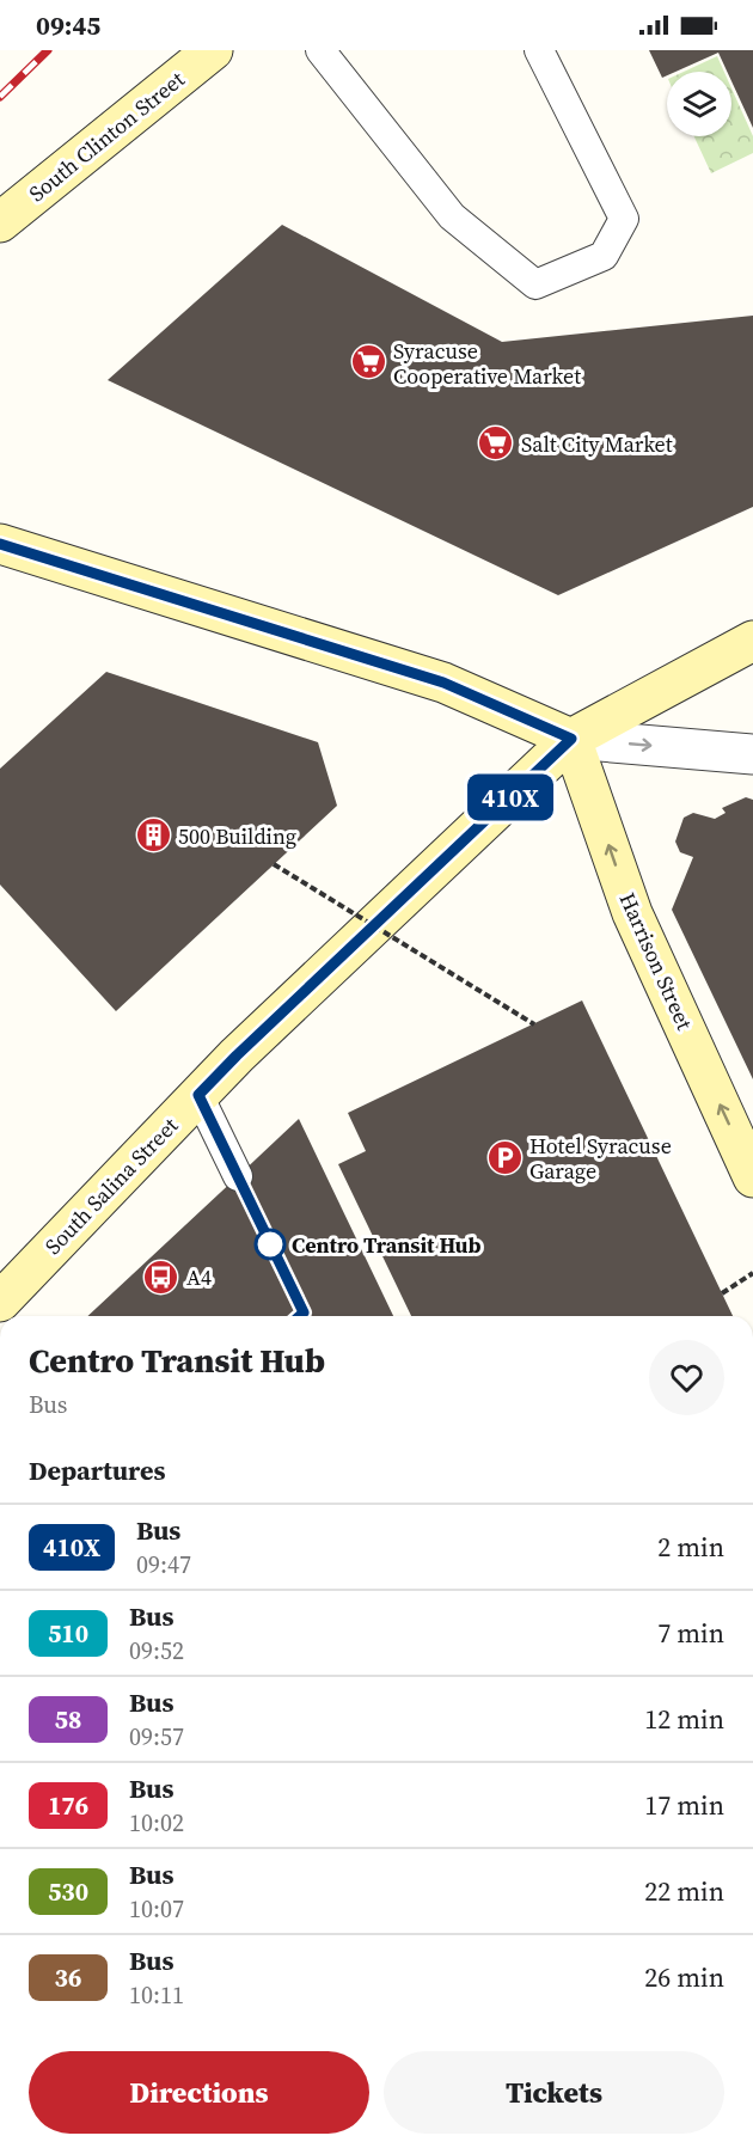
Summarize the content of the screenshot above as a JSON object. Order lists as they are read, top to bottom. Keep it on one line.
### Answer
{"streets":{"main road":["South Clinton Street","Harrison Street","South Salina Street"]},"crossings":[["Harrison Street","South Salina Street"]],"one_way":["Harrison Street"],"places":{"supermarket":["Syracuse Cooperative Market","Salt City Market"],"building":["500 Building"],"parking":["Hotel Syracuse Garage"],"other":["Centro Transit Hub"],"bus stop":["A4"]},"lines":["bus line 410X"],"page":{"status":"09:45","on_map":"410X","heading":[["Centro Transit Hub","Bus"],"Departures"],"list":[{"mark":"410X","name":"Bus","note":"09:47","value":"2 min"},{"mark":"510","name":"Bus","note":"09:52","value":"7 min"},{"mark":"58","name":"Bus","note":"09:57","value":"12 min"},{"mark":"176","name":"Bus","note":"10:02","value":"17 min"},{"mark":"530","name":"Bus","note":"10:07","value":"22 min"},{"mark":"36","name":"Bus","note":"10:11","value":"26 min"}],"buttons":["Directions","Tickets"]}}
